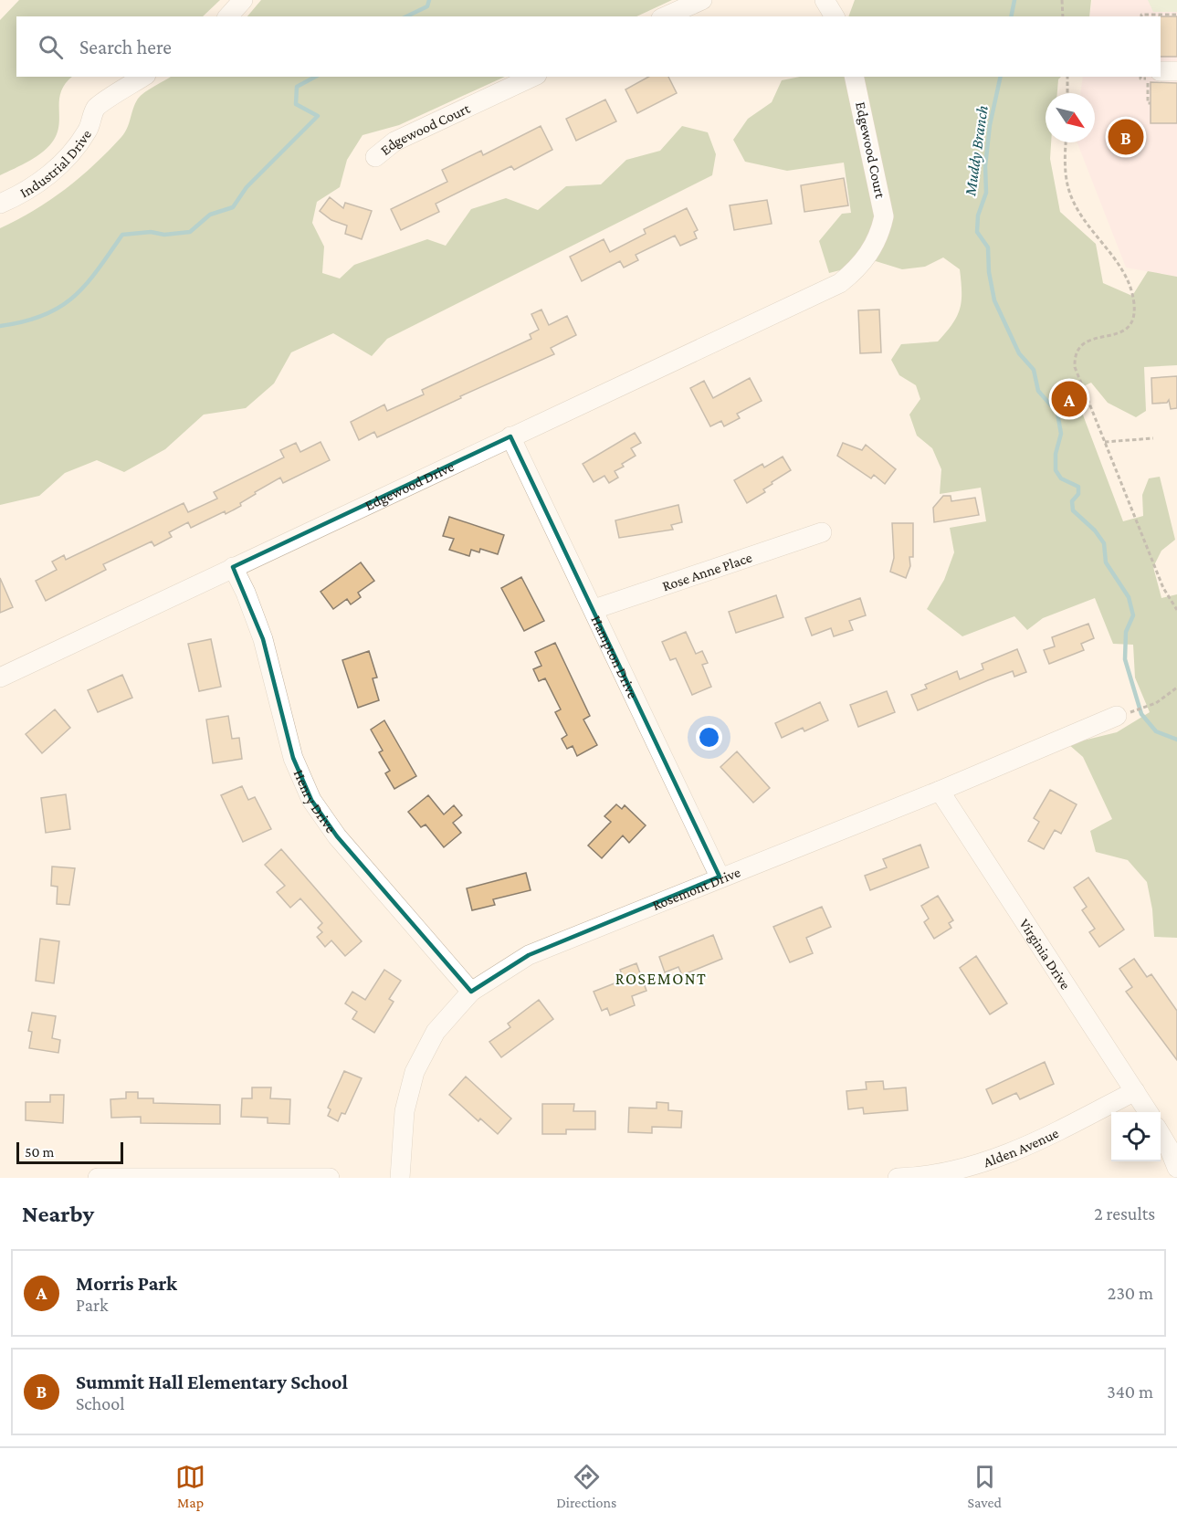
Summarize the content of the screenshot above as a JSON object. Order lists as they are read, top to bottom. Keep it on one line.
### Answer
{"streets":{"street":["Edgewood Court","Industrial Drive","Edgewood Drive","Rose Anne Place","Hampton Drive","Henry Drive","Rosemont Drive","Virginia Drive","Alden Avenue"]},"crossings":[["Edgewood Court","Edgewood Drive"],["Edgewood Drive","Hampton Drive"],["Edgewood Drive","Henry Drive"],["Rose Anne Place","Hampton Drive"],["Hampton Drive","Rosemont Drive"],["Henry Drive","Rosemont Drive"],["Rosemont Drive","Virginia Drive"],["Virginia Drive","Alden Avenue"]],"districts":["ROSEMONT"],"water":["Muddy Branch"],"scale_bar":"50 m","north":"bottom right","page":{"search":"Search here","pins":["B","A"],"scale":"50 m","heading":["Nearby","2 results"],"list":[{"mark":"A","name":"Morris Park","note":"Park","value":"230 m"},{"mark":"B","name":"Summit Hall Elementary School","note":"School","value":"340 m"}],"nav":["Map","Directions","Saved"]}}
